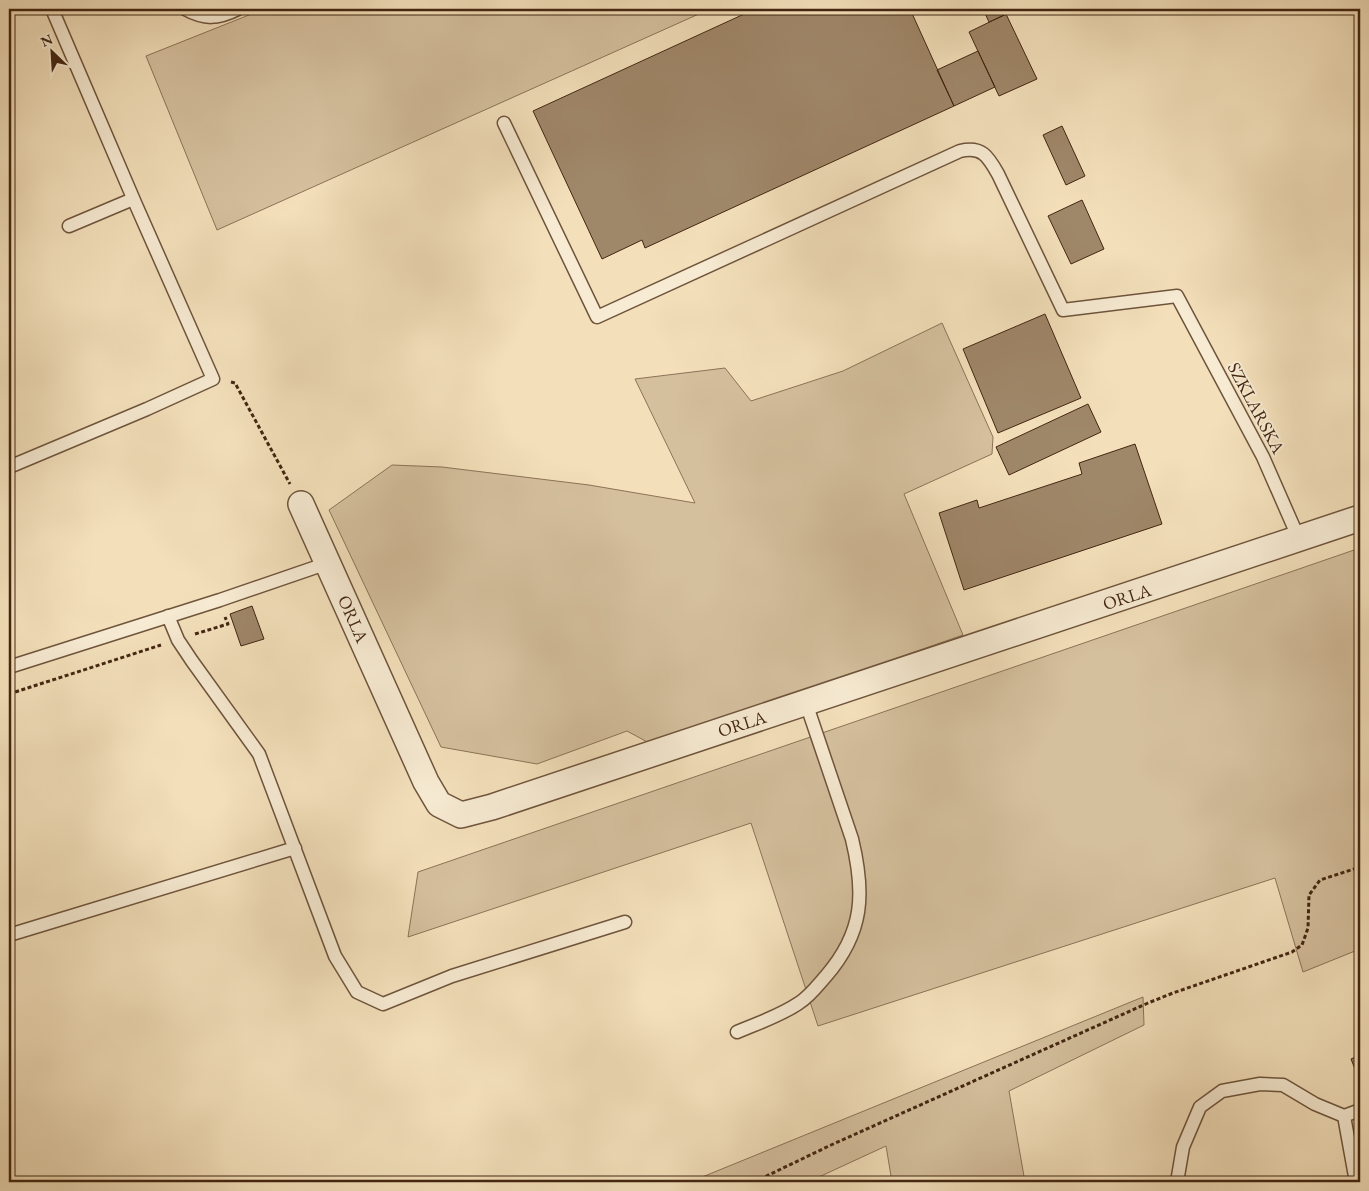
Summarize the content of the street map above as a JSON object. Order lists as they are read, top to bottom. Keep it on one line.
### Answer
{"streets":{"street":["ORLA"],"lane":["SZKLARSKA"]},"crossings":[["SZKLARSKA","ORLA"]],"north":"top left"}
